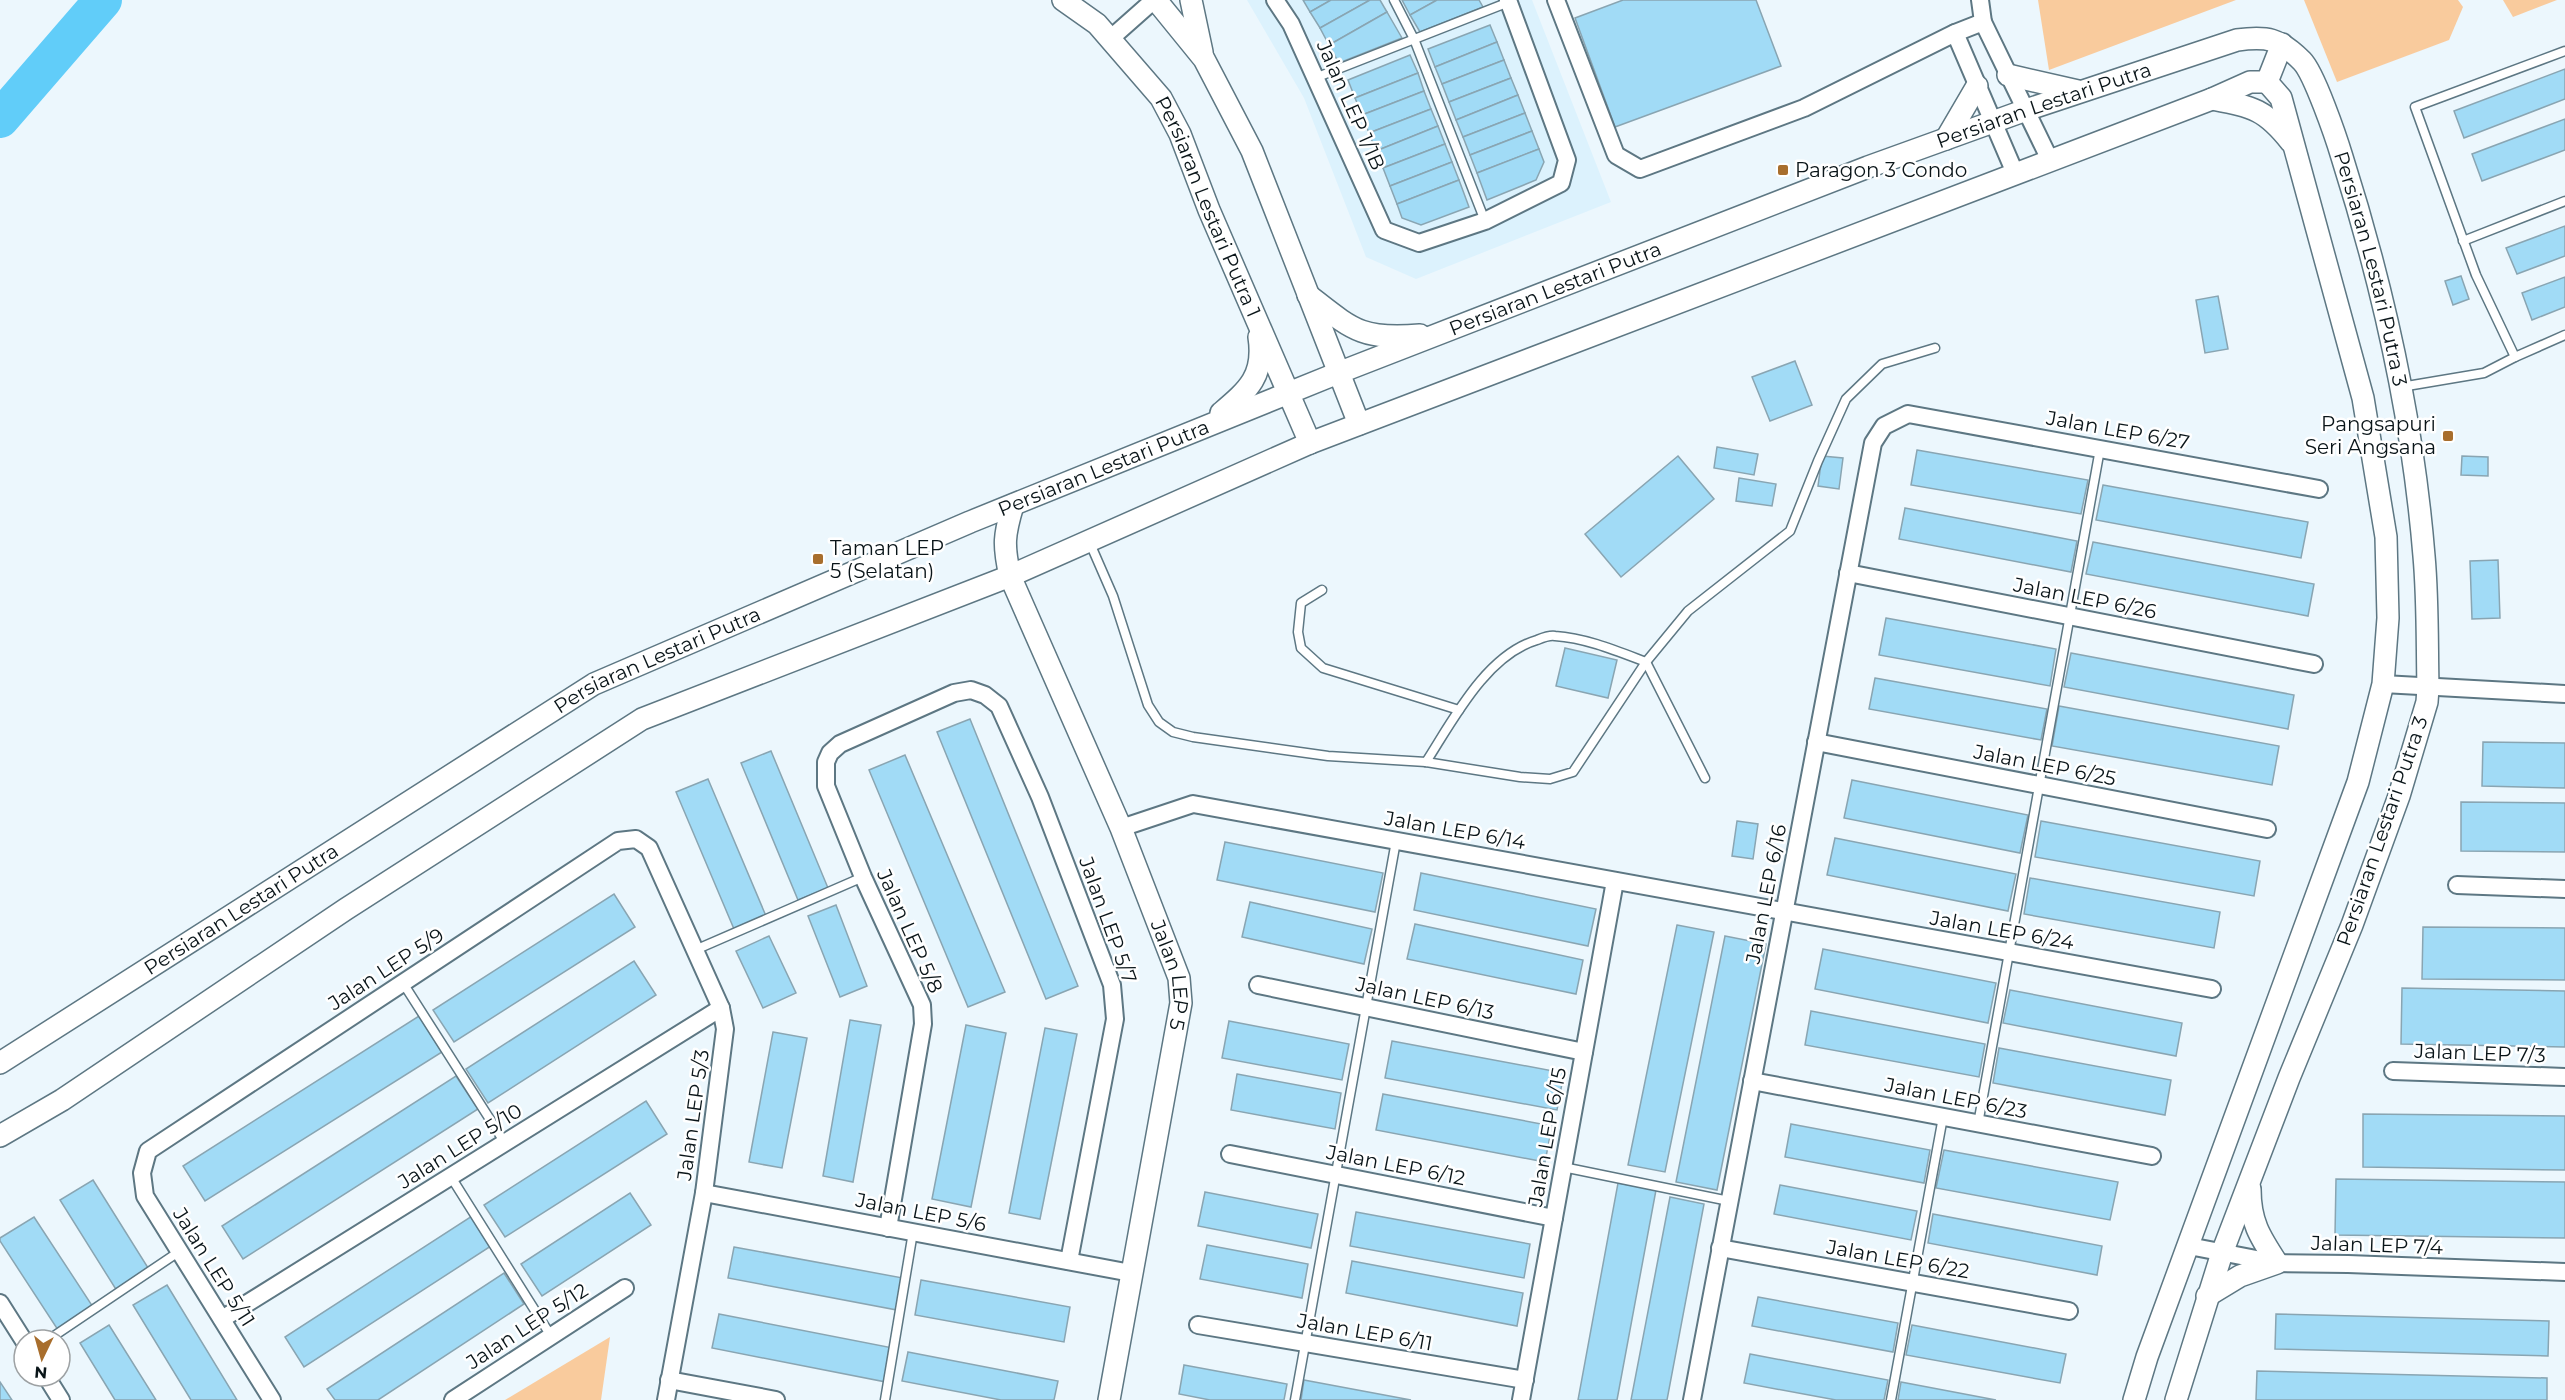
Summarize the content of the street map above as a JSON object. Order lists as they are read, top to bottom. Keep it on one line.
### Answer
{"streets":{"street":["Jalan LEP 1/1B","Persiaran Lestari Putra","Persiaran Lestari Putra 1","Persiaran Lestari Putra 3","Jalan LEP 6/27","Jalan LEP 6/26","Jalan LEP 6/25","Jalan LEP 6/14","Jalan LEP 6/16","Jalan LEP 5/7","Jalan LEP 6/24","Jalan LEP 5/8","Jalan LEP 5/9","Jalan LEP 5","Jalan LEP 6/13","Jalan LEP 7/3","Jalan LEP 6/23","Jalan LEP 5/3","Jalan LEP 6/15","Jalan LEP 5/10","Jalan LEP 6/12","Jalan LEP 5/6","Jalan LEP 7/4","Jalan LEP 6/22","Jalan LEP 5/11","Jalan LEP 5/12","Jalan LEP 6/11"]},"crossings":[["Persiaran Lestari Putra","Persiaran Lestari Putra 1"],["Persiaran Lestari Putra","Persiaran Lestari Putra 3"],["Persiaran Lestari Putra","Jalan LEP 5"],["Persiaran Lestari Putra 3","Jalan LEP 7/4"],["Jalan LEP 6/27","Jalan LEP 6/16"],["Jalan LEP 6/26","Jalan LEP 6/16"],["Jalan LEP 6/25","Jalan LEP 6/16"],["Jalan LEP 6/14","Jalan LEP 6/16"],["Jalan LEP 6/14","Jalan LEP 6/24"],["Jalan LEP 6/14","Jalan LEP 5"],["Jalan LEP 6/14","Jalan LEP 6/15"],["Jalan LEP 6/16","Jalan LEP 6/24"],["Jalan LEP 6/16","Jalan LEP 6/23"],["Jalan LEP 6/16","Jalan LEP 6/22"],["Jalan LEP 5/7","Jalan LEP 5/8"],["Jalan LEP 5/7","Jalan LEP 5/6"],["Jalan LEP 5/8","Jalan LEP 5/6"],["Jalan LEP 5/9","Jalan LEP 5/3"],["Jalan LEP 5/9","Jalan LEP 5/11"],["Jalan LEP 5","Jalan LEP 5/6"],["Jalan LEP 6/13","Jalan LEP 6/15"],["Jalan LEP 5/3","Jalan LEP 5/10"],["Jalan LEP 5/3","Jalan LEP 5/6"],["Jalan LEP 6/15","Jalan LEP 6/12"],["Jalan LEP 6/15","Jalan LEP 6/11"],["Jalan LEP 5/10","Jalan LEP 5/11"]],"places":{"transit":["Paragon 3 Condo","Pangsapuri Seri Angsana","Taman LEP 5 (Selatan)"]},"north":"bottom"}
